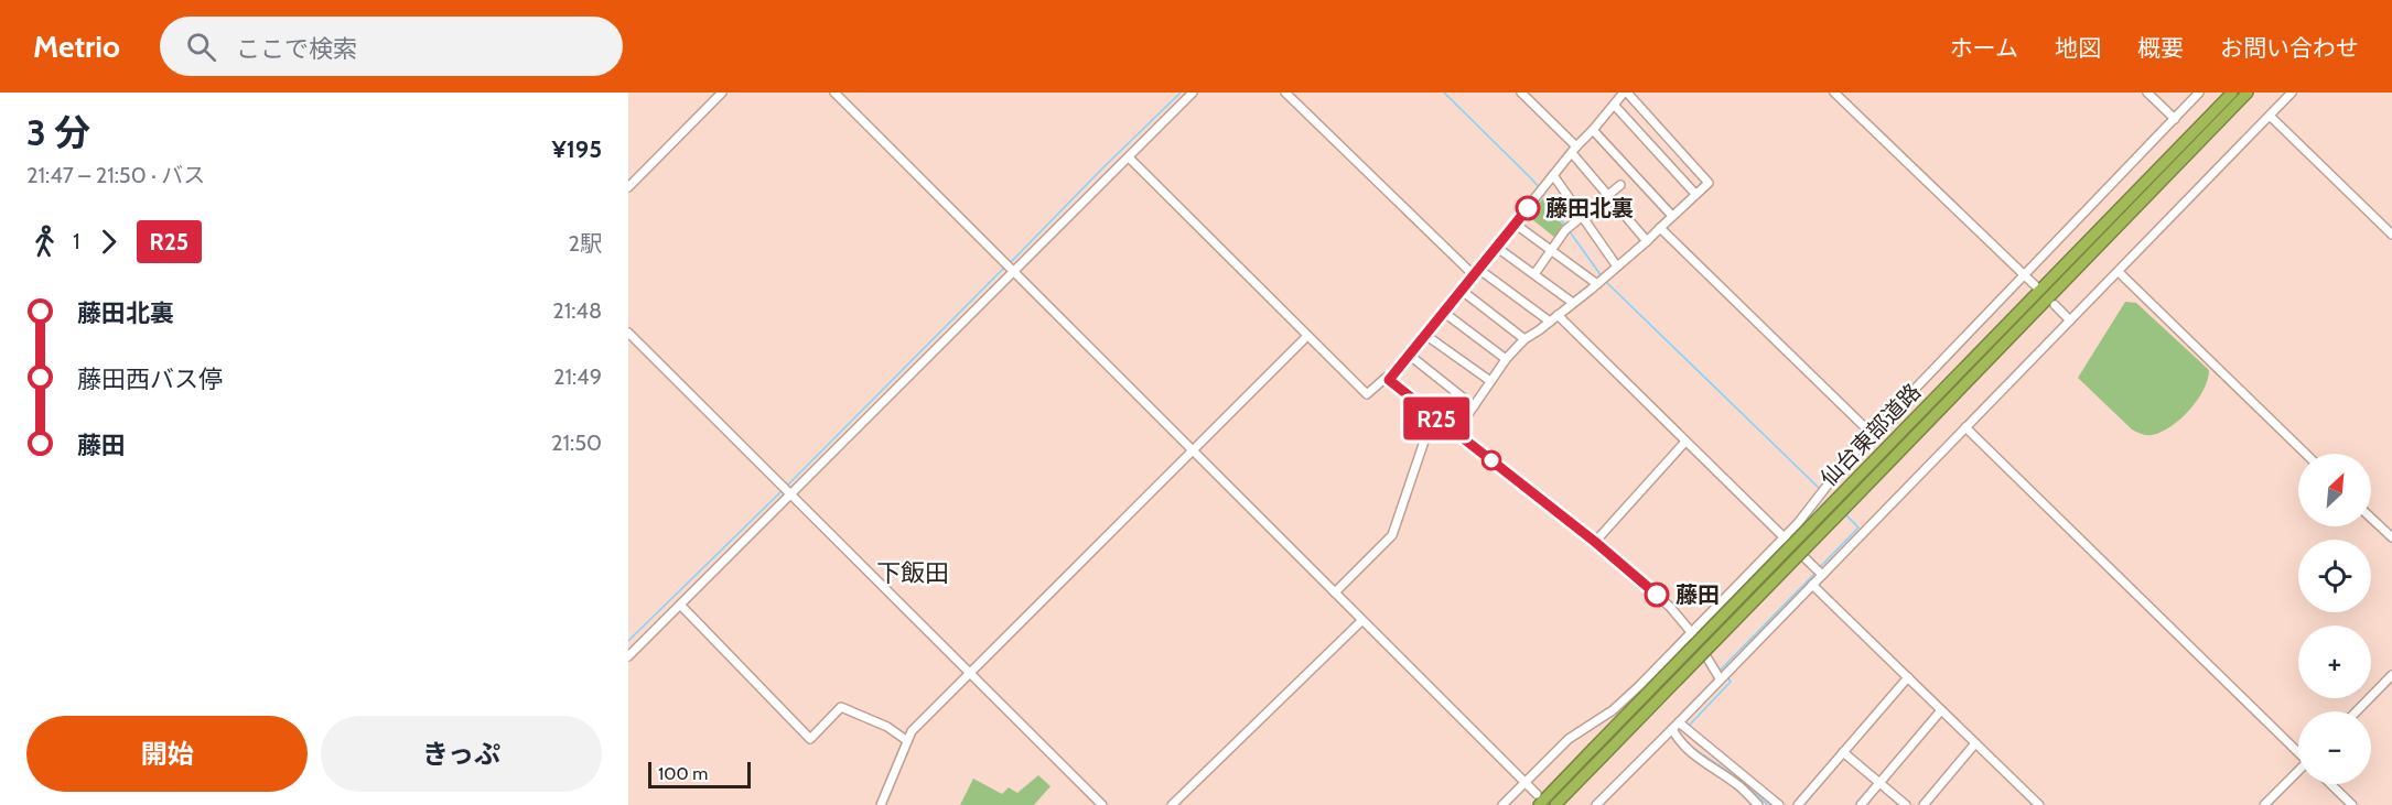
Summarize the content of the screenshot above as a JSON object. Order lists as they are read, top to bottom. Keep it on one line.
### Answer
{"streets":{"highway":["仙台東部道路"]},"districts":["下飯田"],"places":["藤田北裏","藤田"],"lines":["bus line R25"],"scale_bar":"100 m","north":"top right","page":{"header":"Metrio","search":"ここで検索","nav":["ホーム","地図","概要","お問い合わせ"],"heading":["3 分","21:47 – 21:50 · バス","¥195"],"on_map":"R25","legs":["1","R25","2駅"],"list":[{"name":"藤田北裏","value":"21:48"},{"name":"藤田西バス停","value":"21:49"},{"name":"藤田","value":"21:50"}],"map_buttons":["+","−"],"buttons":["開始","きっぷ"],"scale":"100 m"}}
